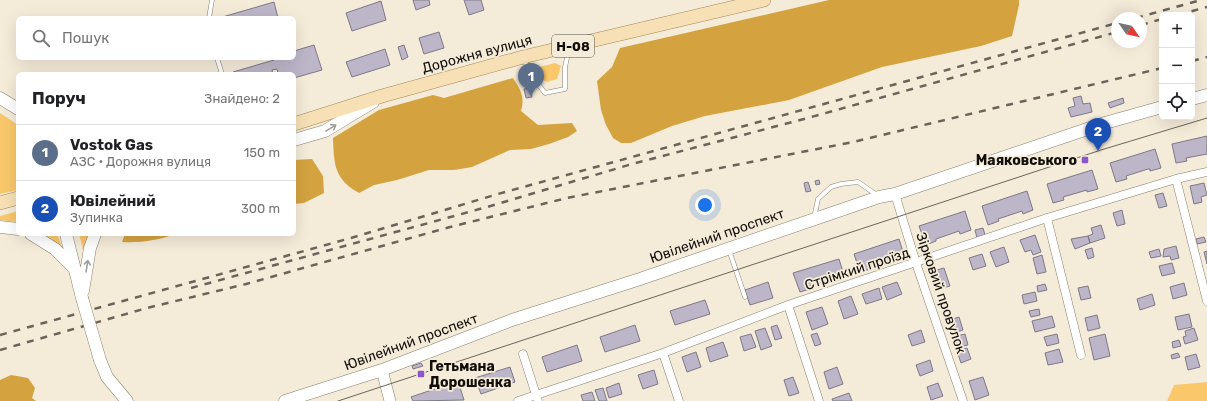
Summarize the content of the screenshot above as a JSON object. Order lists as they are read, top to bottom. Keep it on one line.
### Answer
{"streets":{"main road":["Н-08","Дорожня вулиця","Ювілейний проспект"],"street":["Стрімкий проїзд","Зірковий провулок"]},"crossings":[["Ювілейний проспект","Зірковий провулок"],["Стрімкий проїзд","Зірковий провулок"]],"places":{"transit":["Маяковського","Гетьмана Дорошенка"]},"north":"bottom right","page":{"map_buttons":["+","−"],"search":"Пошук","pins":["1","2"],"heading":["Поруч","Знайдено: 2"],"list":[{"mark":"1","name":"Vostok Gas","note":"АЗС · Дорожня вулиця","value":"150 m"},{"mark":"2","name":"Ювілейний","note":"Зупинка","value":"300 m"}]}}
